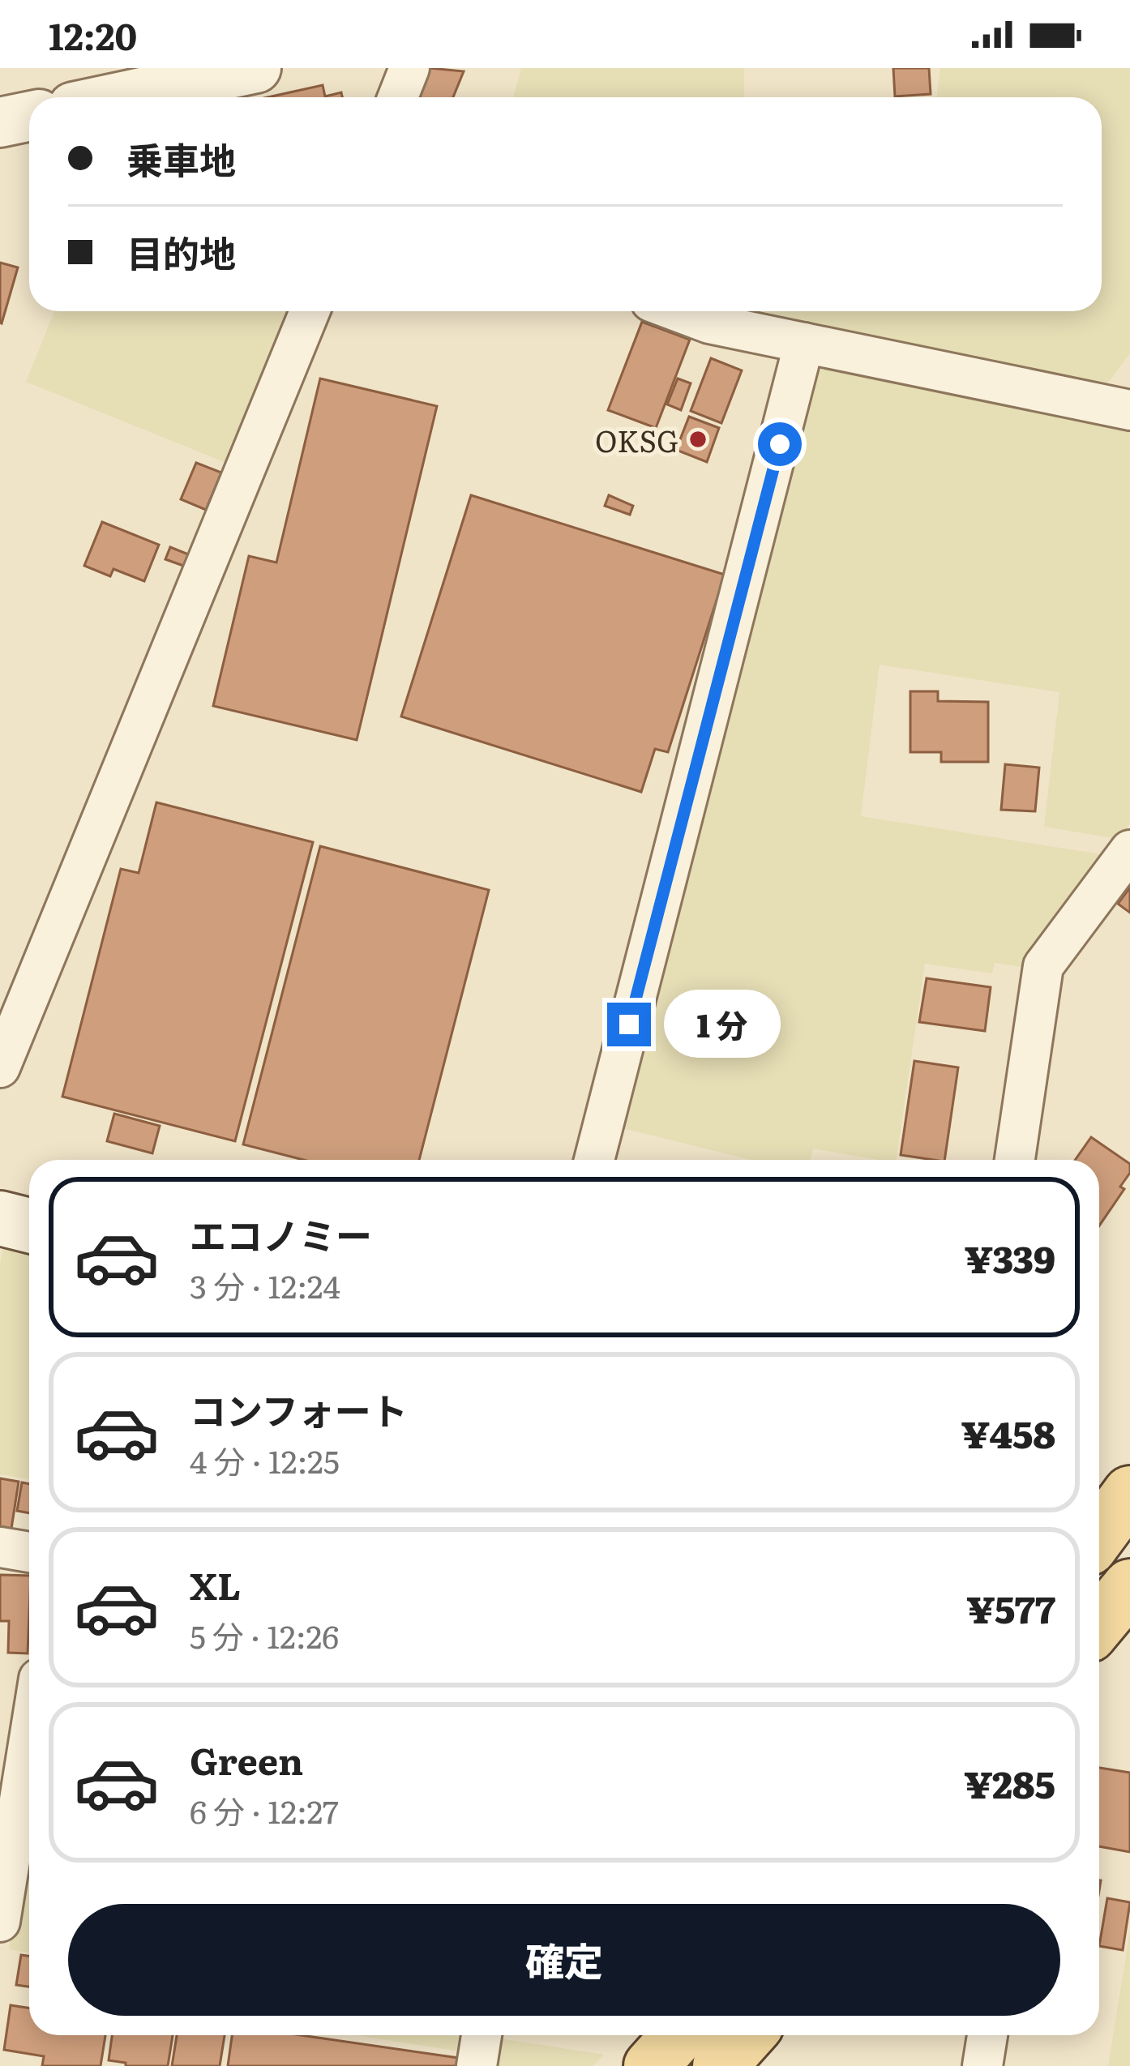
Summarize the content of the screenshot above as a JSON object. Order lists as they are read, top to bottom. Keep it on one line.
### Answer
{"places":["OKSG"],"page":{"status":"12:20","banner":["乗車地","目的地"],"bubble":"1 分","list":[{"name":"エコノミー","note":"3 分 · 12:24","value":"¥339"},{"name":"コンフォート","note":"4 分 · 12:25","value":"¥458"},{"name":"XL","note":"5 分 · 12:26","value":"¥577"},{"name":"Green","note":"6 分 · 12:27","value":"¥285"}],"buttons":"確定"}}
